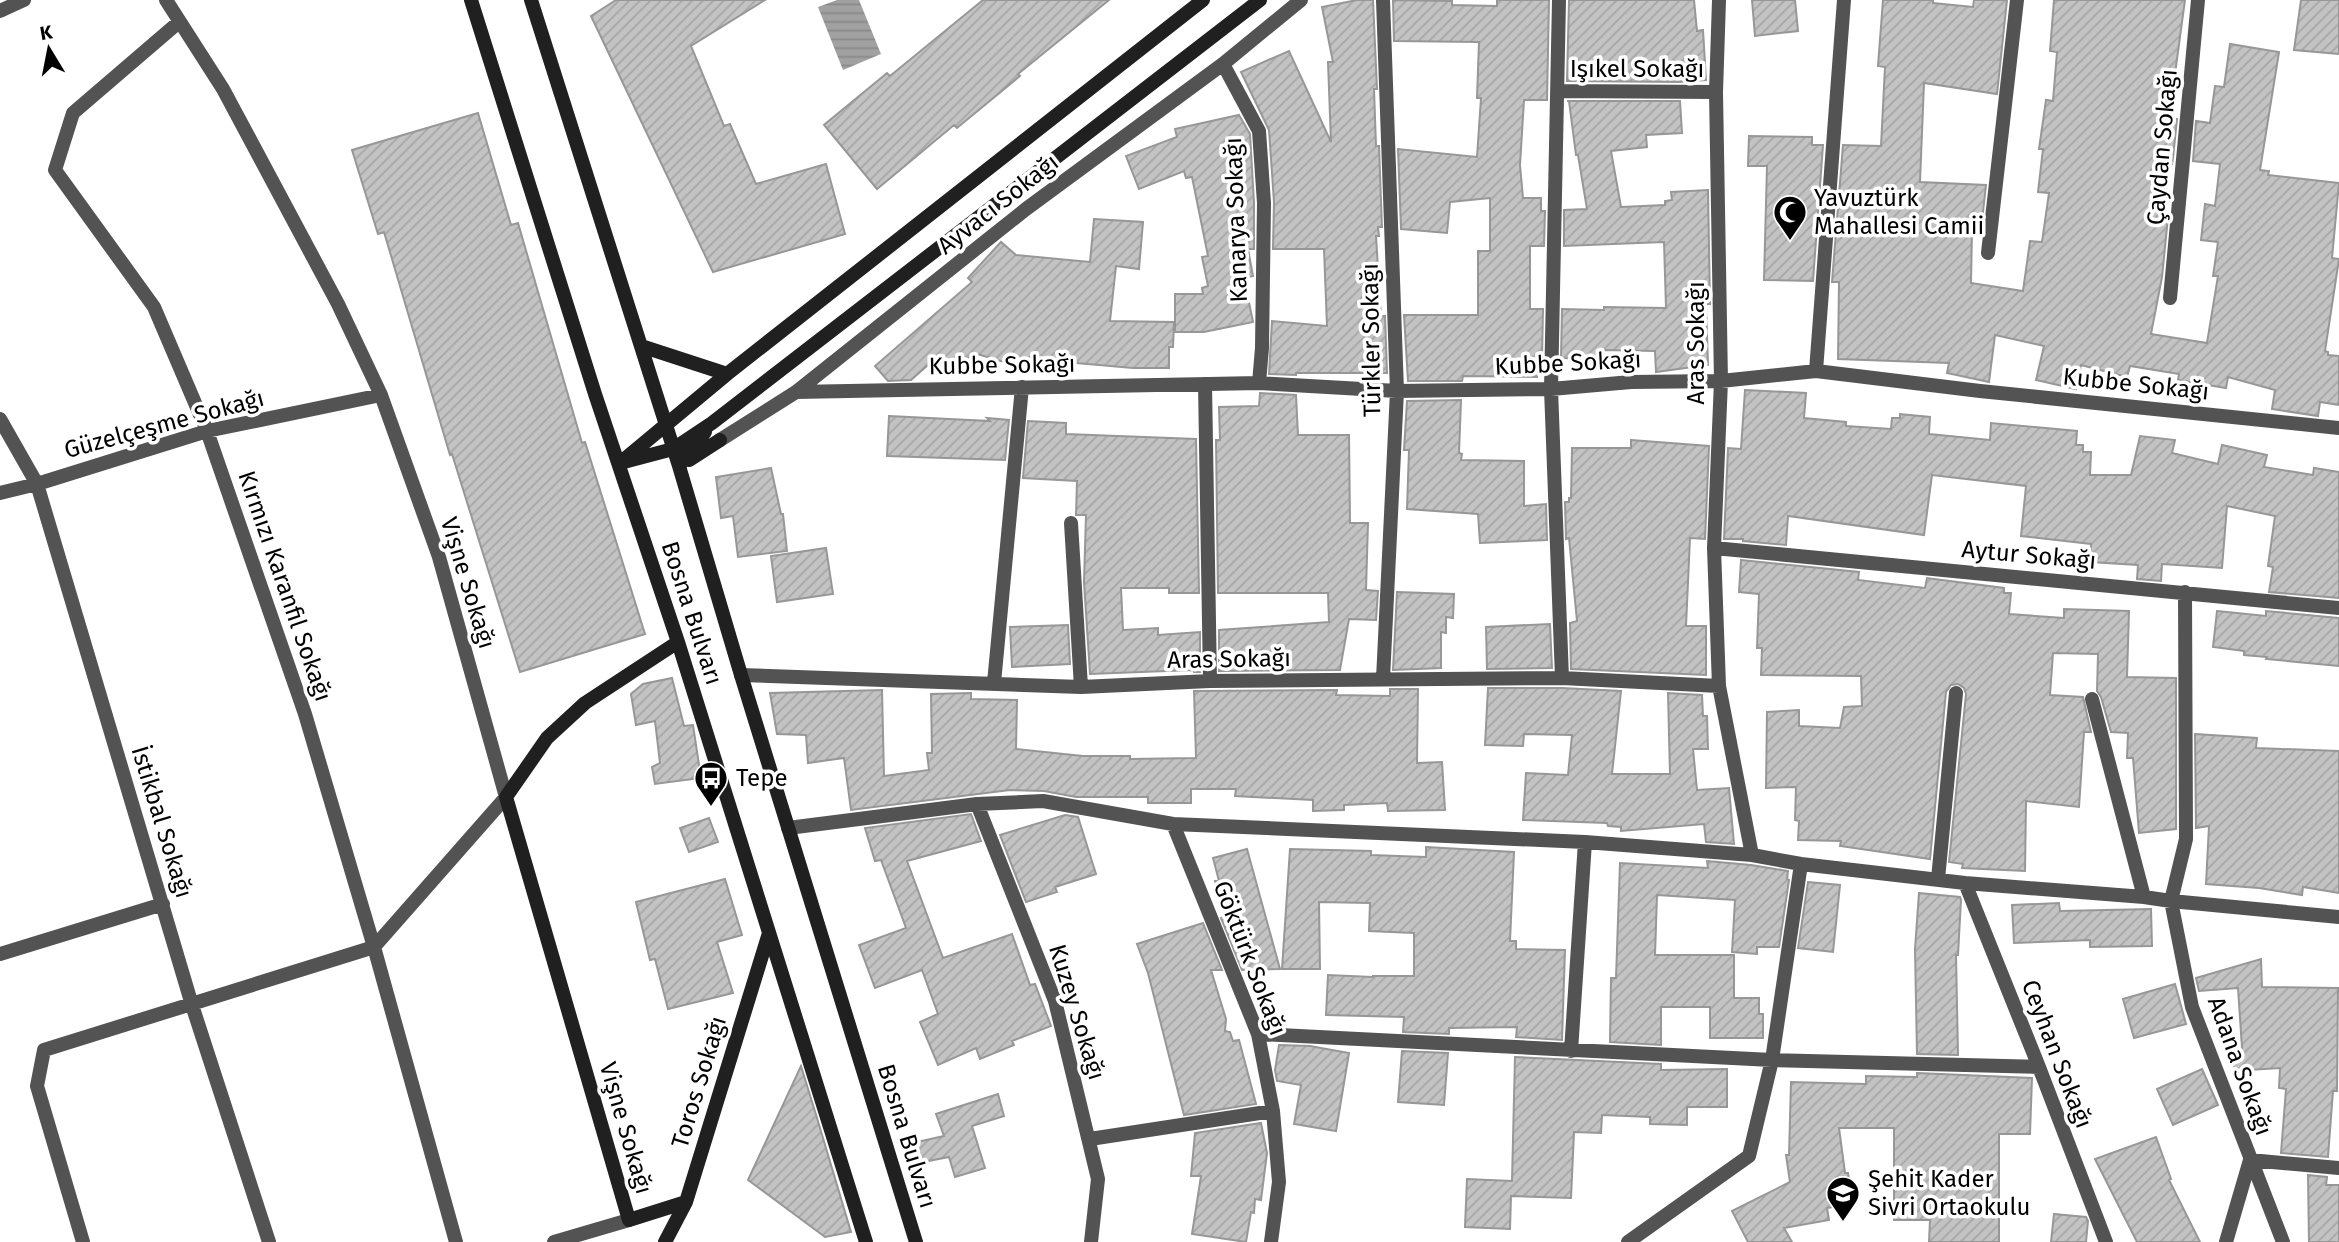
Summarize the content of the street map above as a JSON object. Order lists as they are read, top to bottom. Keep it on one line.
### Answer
{"streets":{"main road":["Ayvacı Sokağı","Vişne Sokağı","Bosna Bulvarı","Toros Sokağı"],"street":["Işıkel Sokağı","Çaydan Sokağı","Kanarya Sokağı","Türkler Sokağı","Aras Sokağı","Kubbe Sokağı","Güzelçeşme Sokağı","Aytur Sokağı","Kırmızı Karanfil Sokağı","İstikbal Sokağı","Göktürk Sokağı","Kuzey Sokağı","Ceyhan Sokağı","Adana Sokağı"]},"crossings":[["Işıkel Sokağı","Aras Sokağı"],["Ayvacı Sokağı","Kanarya Sokağı"],["Ayvacı Sokağı","Kubbe Sokağı"],["Ayvacı Sokağı","Bosna Bulvarı"],["Kanarya Sokağı","Kubbe Sokağı"],["Türkler Sokağı","Aras Sokağı"],["Türkler Sokağı","Kubbe Sokağı"],["Aras Sokağı","Kubbe Sokağı"],["Aras Sokağı","Aytur Sokağı"],["Aras Sokağı","Bosna Bulvarı"],["Güzelçeşme Sokağı","Vişne Sokağı"],["Güzelçeşme Sokağı","Kırmızı Karanfil Sokağı"],["Güzelçeşme Sokağı","İstikbal Sokağı"],["Vişne Sokağı","Kırmızı Karanfil Sokağı"],["Bosna Bulvarı","Toros Sokağı"]],"places":{"mosque":["Yavuztürk Mahallesi Camii"],"bus stop":["Tepe"],"school or university":["Şehit Kader Sivri Ortaokulu"]},"north":"top"}
